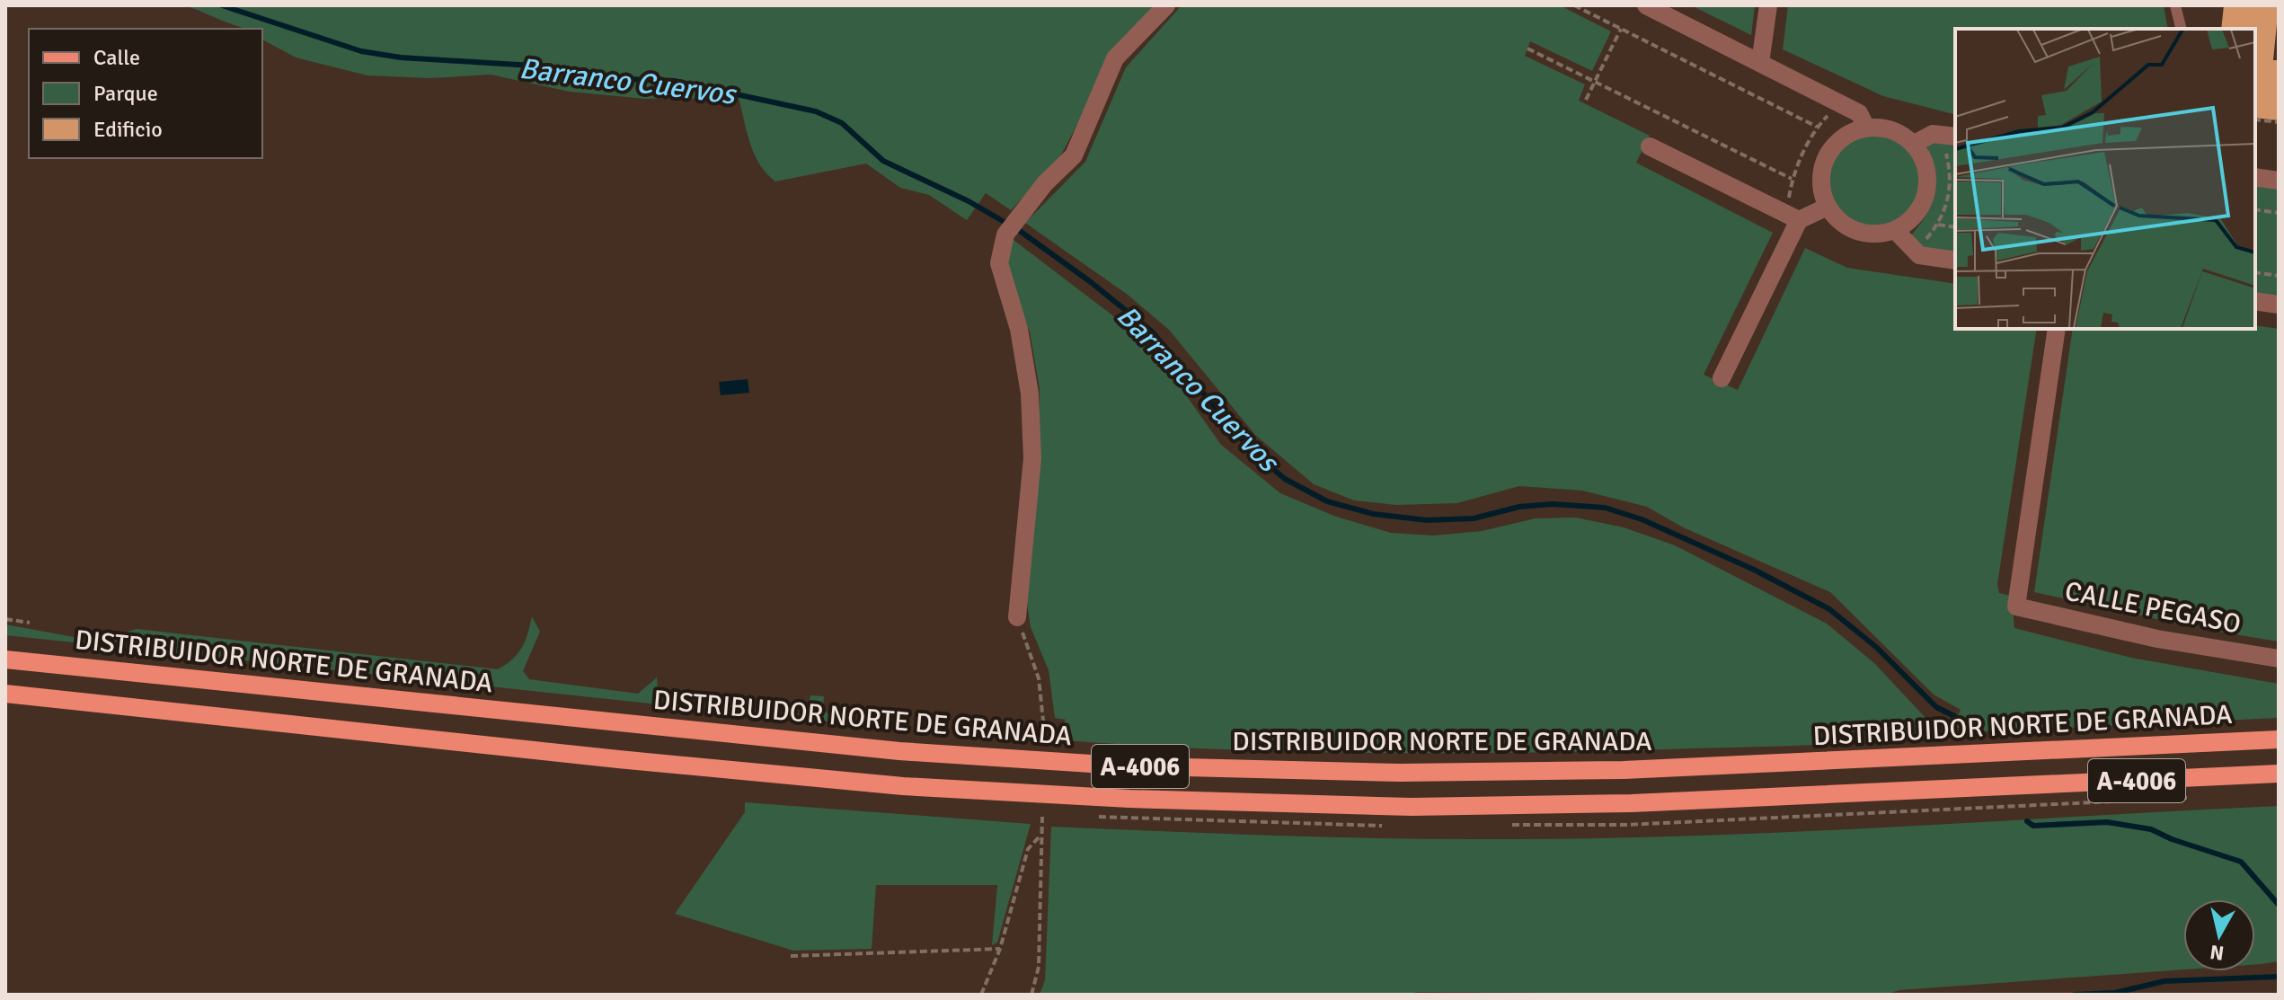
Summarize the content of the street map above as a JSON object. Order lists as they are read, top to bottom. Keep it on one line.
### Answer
{"streets":{"main road":["DISTRIBUIDOR NORTE DE GRANADA","A-4006"],"street":["CALLE PEGASO"]},"water":["Barranco Cuervos"],"legend":["Calle","Parque","Edificio"],"north":"bottom"}
